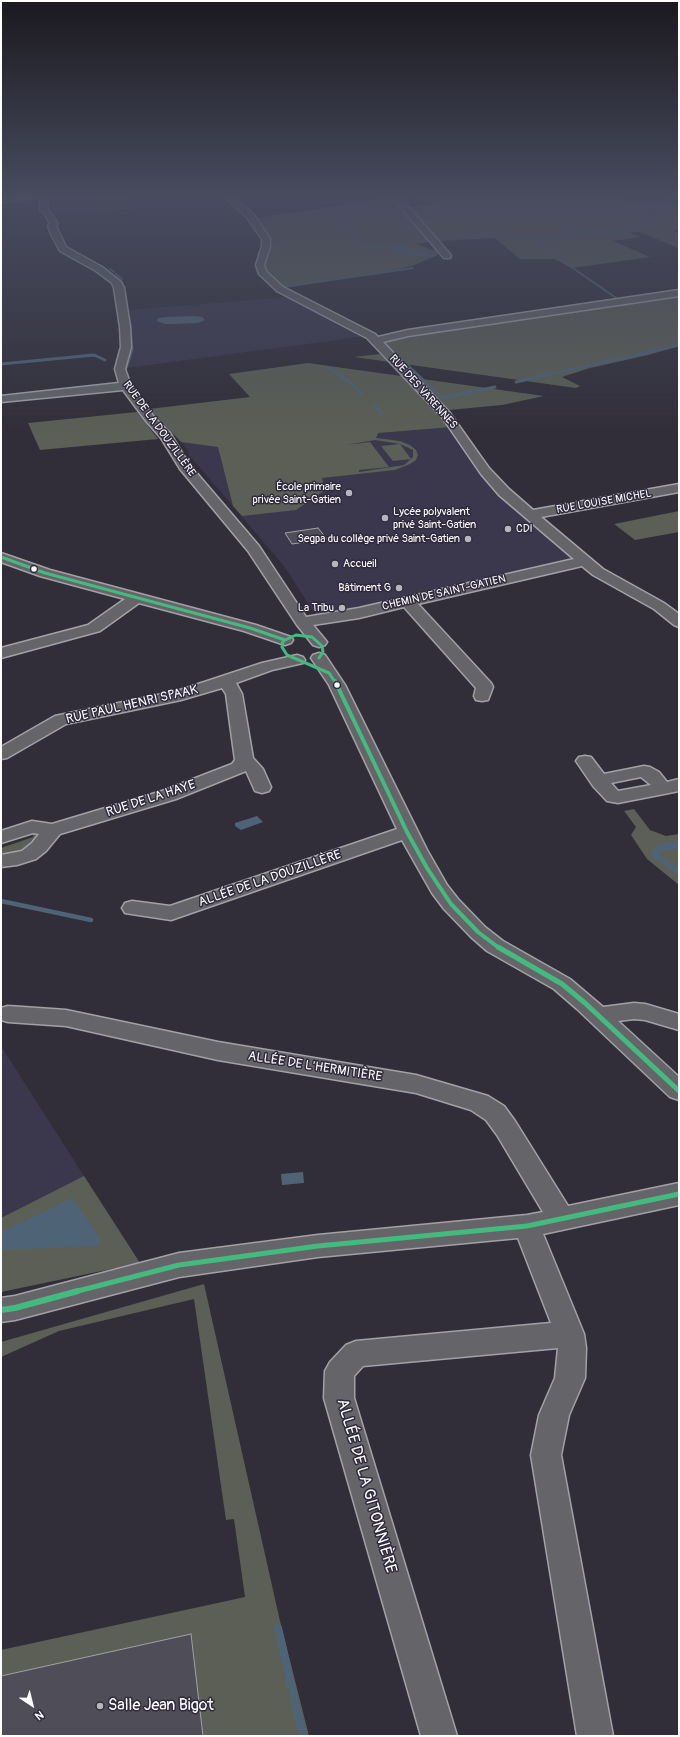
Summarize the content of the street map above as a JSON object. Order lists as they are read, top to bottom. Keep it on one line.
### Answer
{"streets":{"street":["RUE DES VARENNES","RUE DE LA DOUZILLÈRE","RUE LOUISE MICHEL","CHEMIN DE SAINT-GATIEN","RUE PAUL HENRI SPAAK","RUE DE LA HAYE","ALLÉE DE LA DOUZILLÈRE","ALLÉE DE L'HERMITIÈRE","ALLÉE DE LA GITONNIÈRE"]},"crossings":[["RUE DES VARENNES","RUE LOUISE MICHEL"],["RUE DES VARENNES","CHEMIN DE SAINT-GATIEN"],["RUE DE LA DOUZILLÈRE","CHEMIN DE SAINT-GATIEN"],["CHEMIN DE SAINT-GATIEN","RUE PAUL HENRI SPAAK"]],"places":["École primaire privée Saint-Gatien","Lycée polyvalent privé Saint-Gatien","CDI","Segpa du collège privé Saint-Gatien","Accueil","Bâtiment G","La Tribu","Salle Jean Bigot"],"north":"bottom right"}
